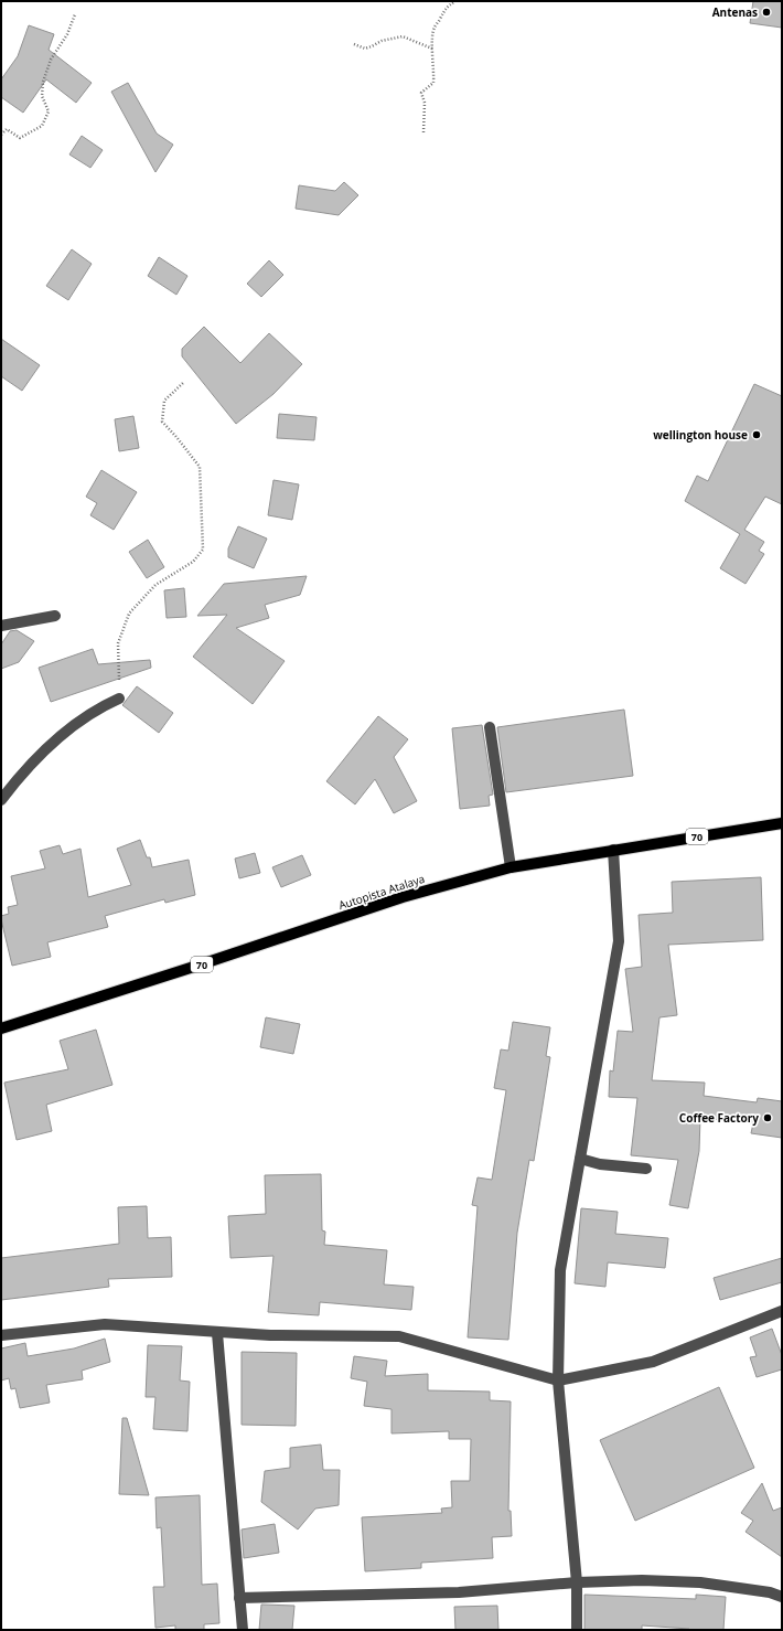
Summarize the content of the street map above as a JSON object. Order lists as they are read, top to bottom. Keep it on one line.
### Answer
{"streets":{"main road":["70","Autopista Atalaya"]},"places":["Antenas","wellington house","Coffee Factory"]}
